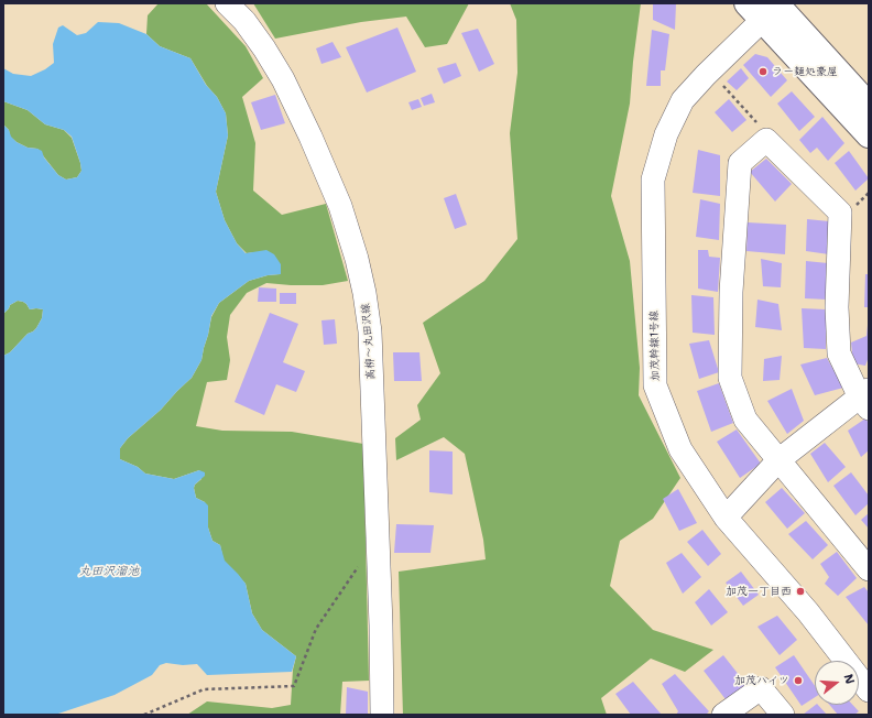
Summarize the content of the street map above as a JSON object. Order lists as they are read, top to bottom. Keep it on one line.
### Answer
{"streets":{"street":["高柳～丸田沢線","加茂幹線1号線"]},"water":["丸田沢溜池"],"places":["ラー麺処豪屋","加茂一丁目西","加茂ハイツ"],"north":"right"}
